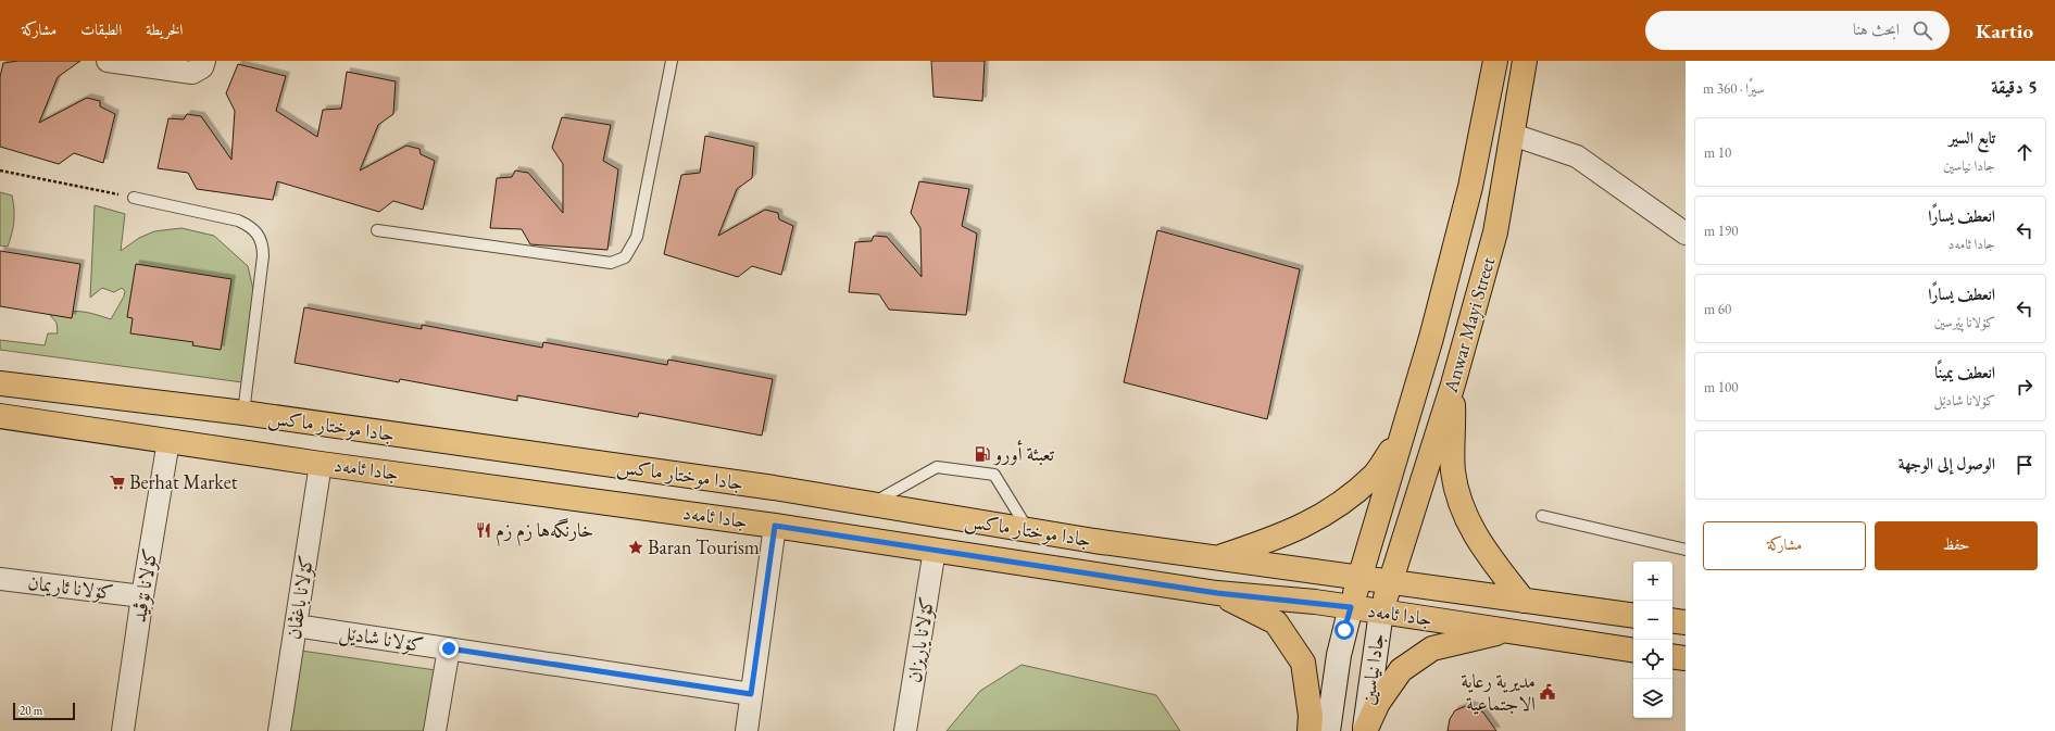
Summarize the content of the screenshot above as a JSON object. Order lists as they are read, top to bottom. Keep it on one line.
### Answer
{"streets":{"main road":["Anwar Mayi Street","جادا موختار ماكس","جادا ئامەد","جادا نیاسین"],"street":["کۆلانا نۆڤید","کۆلانا ئاریمان","کۆلانا باغڤان","کۆلانا شادێل","کۆلانا یاریزان"]},"crossings":[["Anwar Mayi Street","جادا موختار ماكس"],["Anwar Mayi Street","جادا ئامەد"],["Anwar Mayi Street","جادا نیاسین"],["جادا موختار ماكس","جادا ئامەد"],["جادا ئامەد","کۆلانا نۆڤید"],["جادا ئامەد","کۆلانا باغڤان"],["جادا ئامەد","کۆلانا یاریزان"],["جادا ئامەد","جادا نیاسین"],["کۆلانا نۆڤید","کۆلانا ئاریمان"],["کۆلانا باغڤان","کۆلانا شادێل"]],"places":{"fuel station":["تعبئة أورو"],"supermarket":["Berhat Market"],"restaurant":["خارنگەها زم زم"],"place":["Baran Tourism"],"public building":["مديرية رعاية الاجتماعية"]},"scale_bar":"20 m","page":{"header":"Kartio","search":"ابحث هنا","nav":["الخريطة","الطبقات","مشاركة"],"heading":["5 دقيقة","سيرًا · 360 m"],"list":[["تابع السير","جادا نیاسین","10 m"],["انعطف يسارًا","جادا ئامەد","190 m"],["انعطف يسارًا","کۆلانا پێرسین","60 m"],["انعطف يمينًا","کۆلانا شادێل","100 m"],"الوصول إلى الوجهة"],"buttons":["حفظ","مشاركة"],"map_buttons":["+","−"],"scale":"20 m"}}
